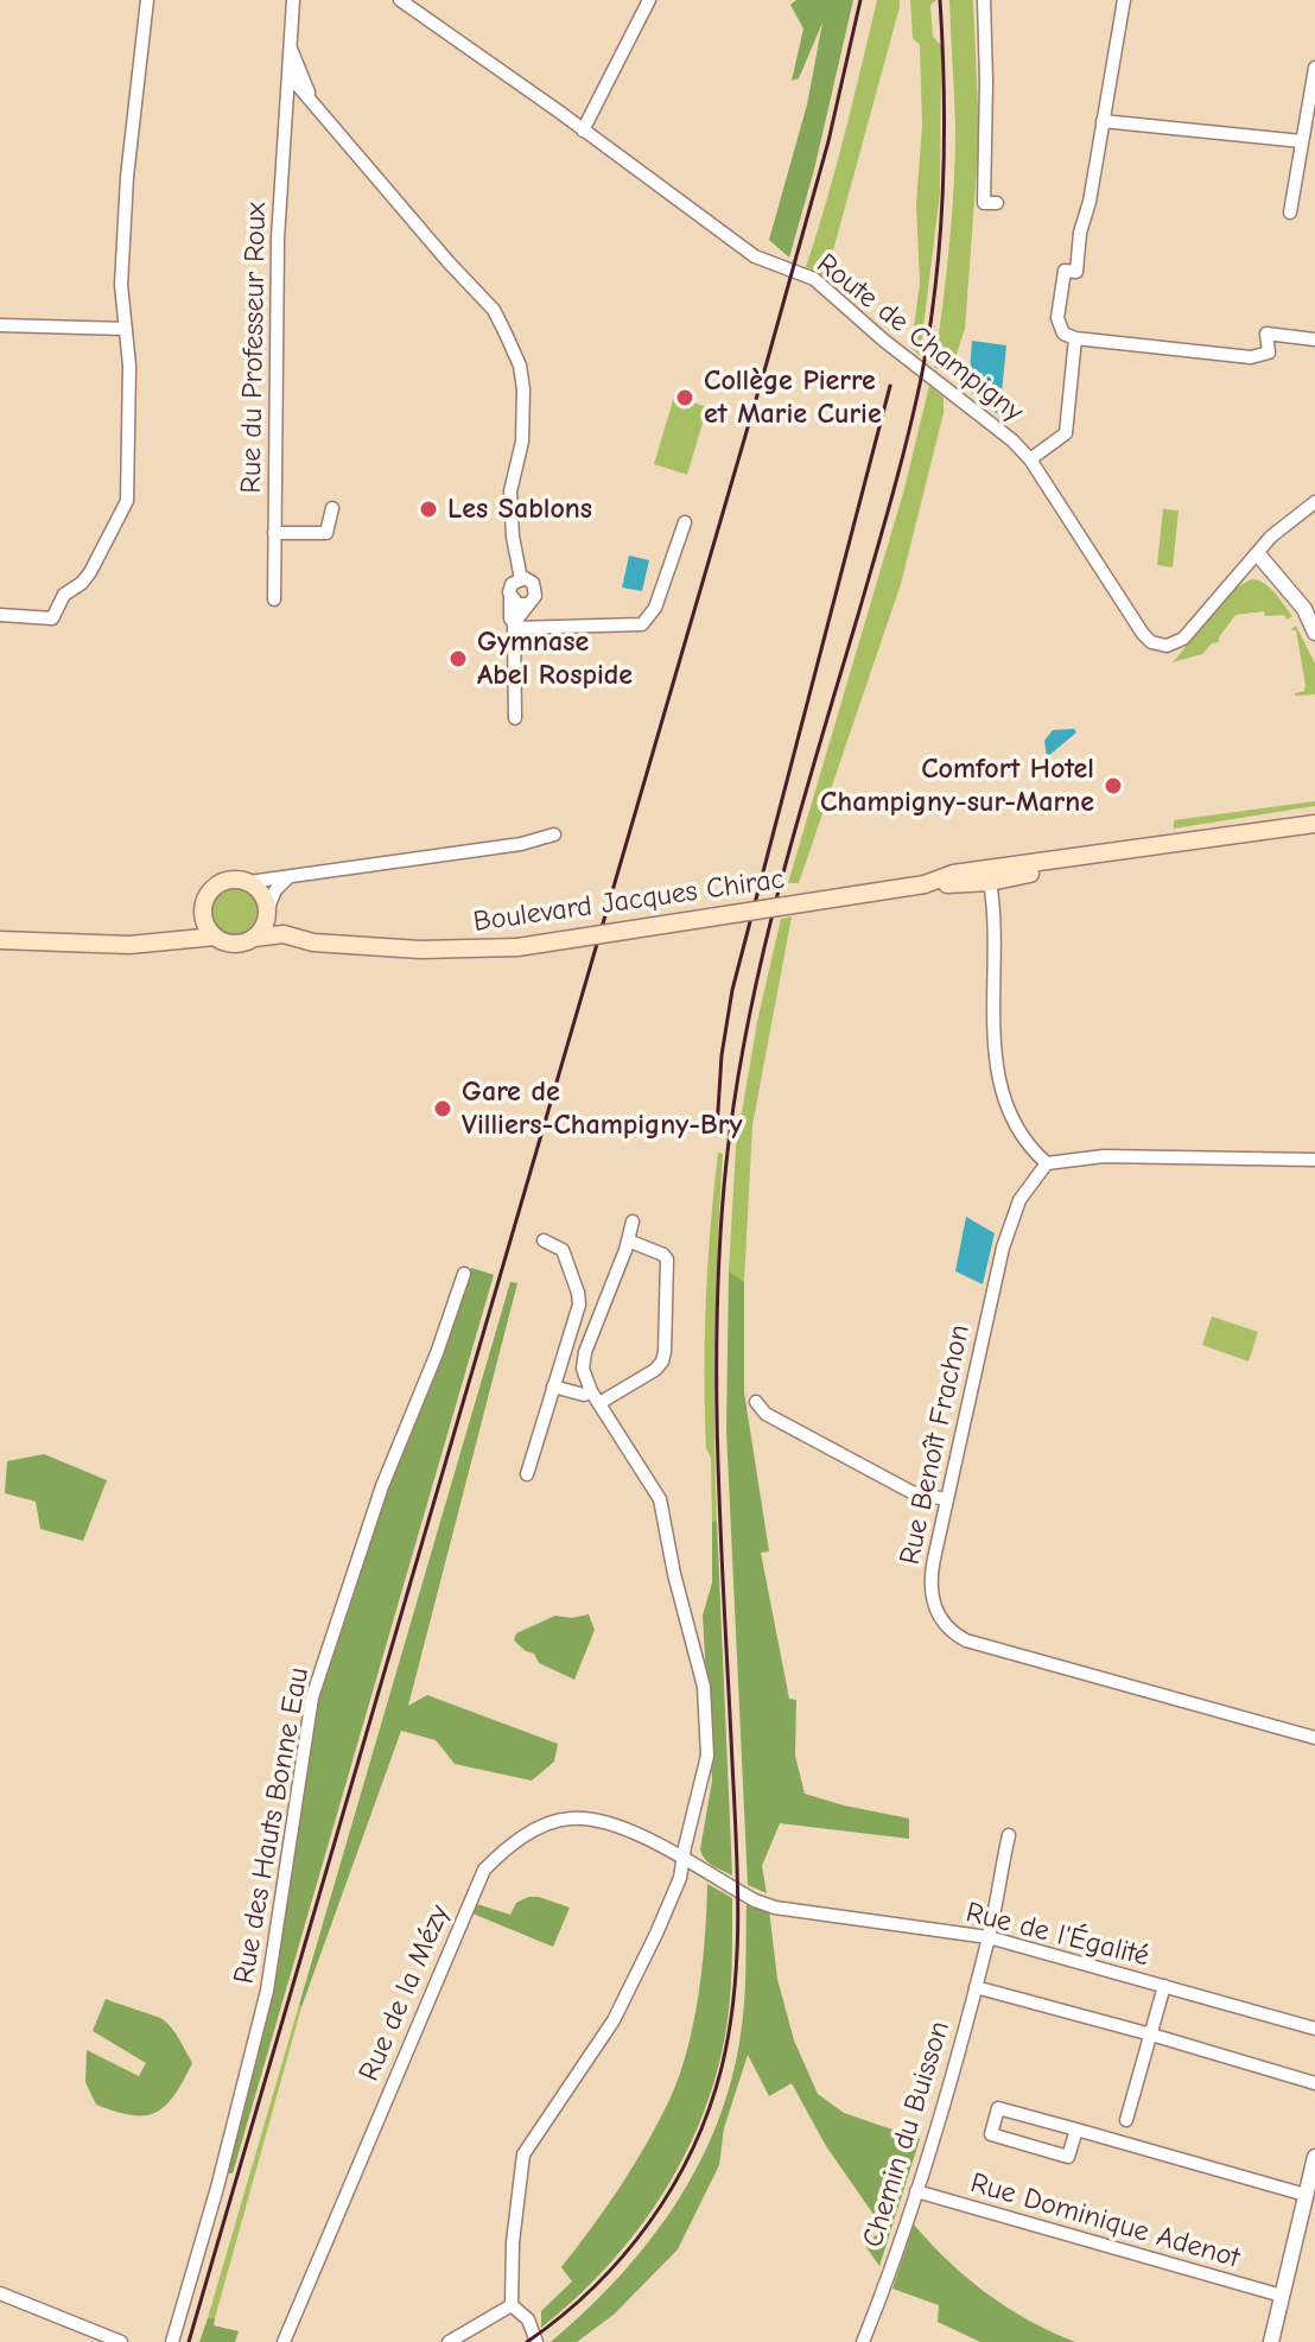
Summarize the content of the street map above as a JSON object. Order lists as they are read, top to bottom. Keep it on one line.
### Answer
{"streets":{"main road":["Boulevard Jacques Chirac"],"street":["Route de Champigny","Rue du Professeur Roux","Rue Benoît Frachon","Rue des Hauts Bonne Eau","Rue de l'Égalité","Rue de la Mézy","Chemin du Buisson","Rue Dominique Adenot"]},"crossings":[["Rue de l'Égalité","Rue de la Mézy"],["Rue de l'Égalité","Chemin du Buisson"],["Chemin du Buisson","Rue Dominique Adenot"]],"places":["Collège Pierre et Marie Curie","Les Sablons","Gymnase Abel Rospide","Comfort Hotel Champigny-sur-Marne","Gare de Villiers-Champigny-Bry"]}
